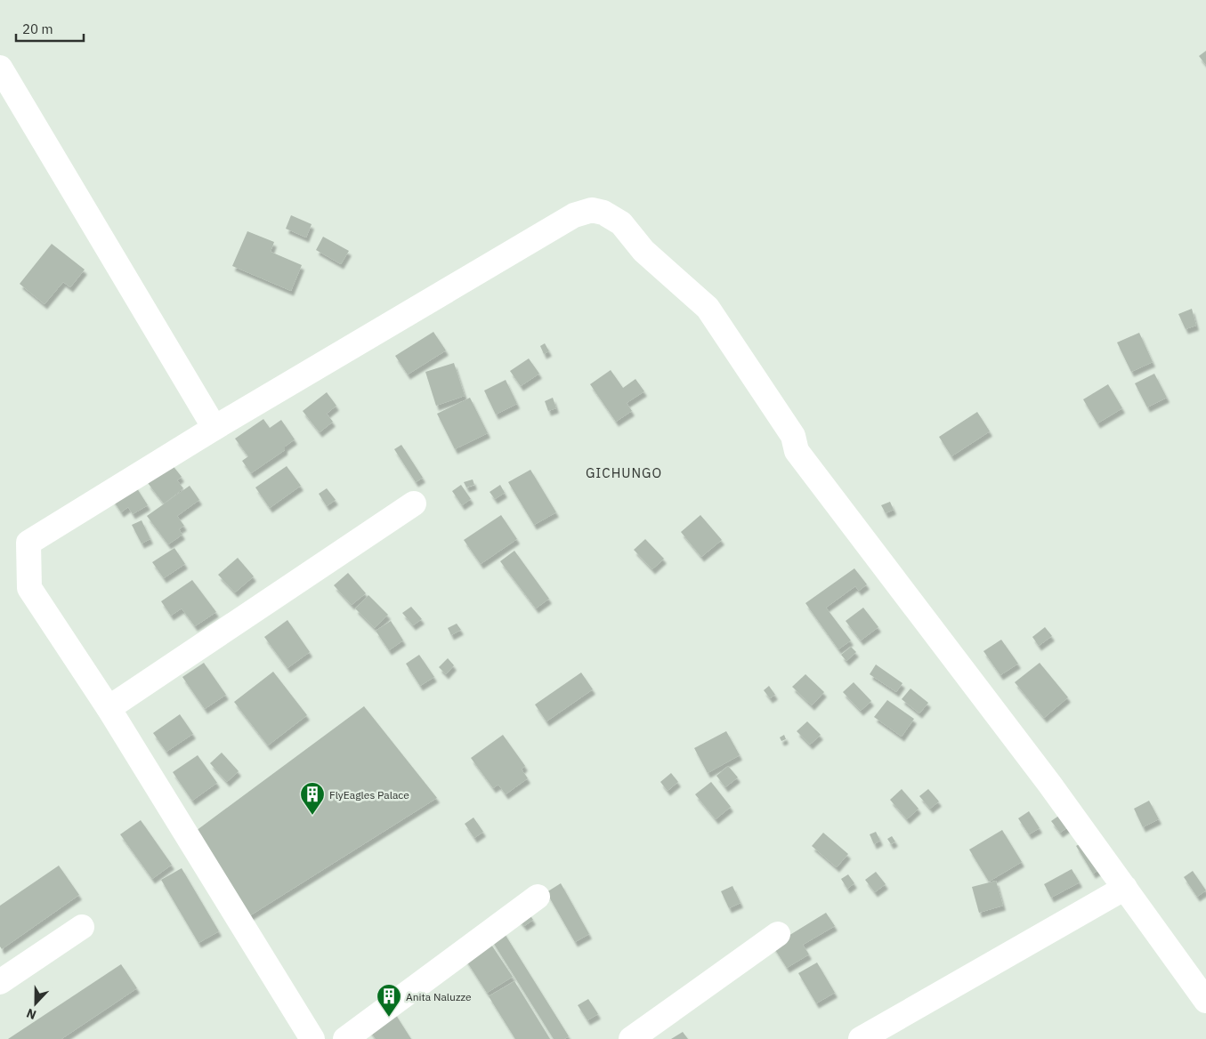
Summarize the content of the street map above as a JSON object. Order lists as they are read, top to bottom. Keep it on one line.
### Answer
{"districts":["GICHUNGO"],"places":{"building":["FlyEagles Palace","Anita Naluzze"]},"scale_bar":"20 m","north":"bottom"}
